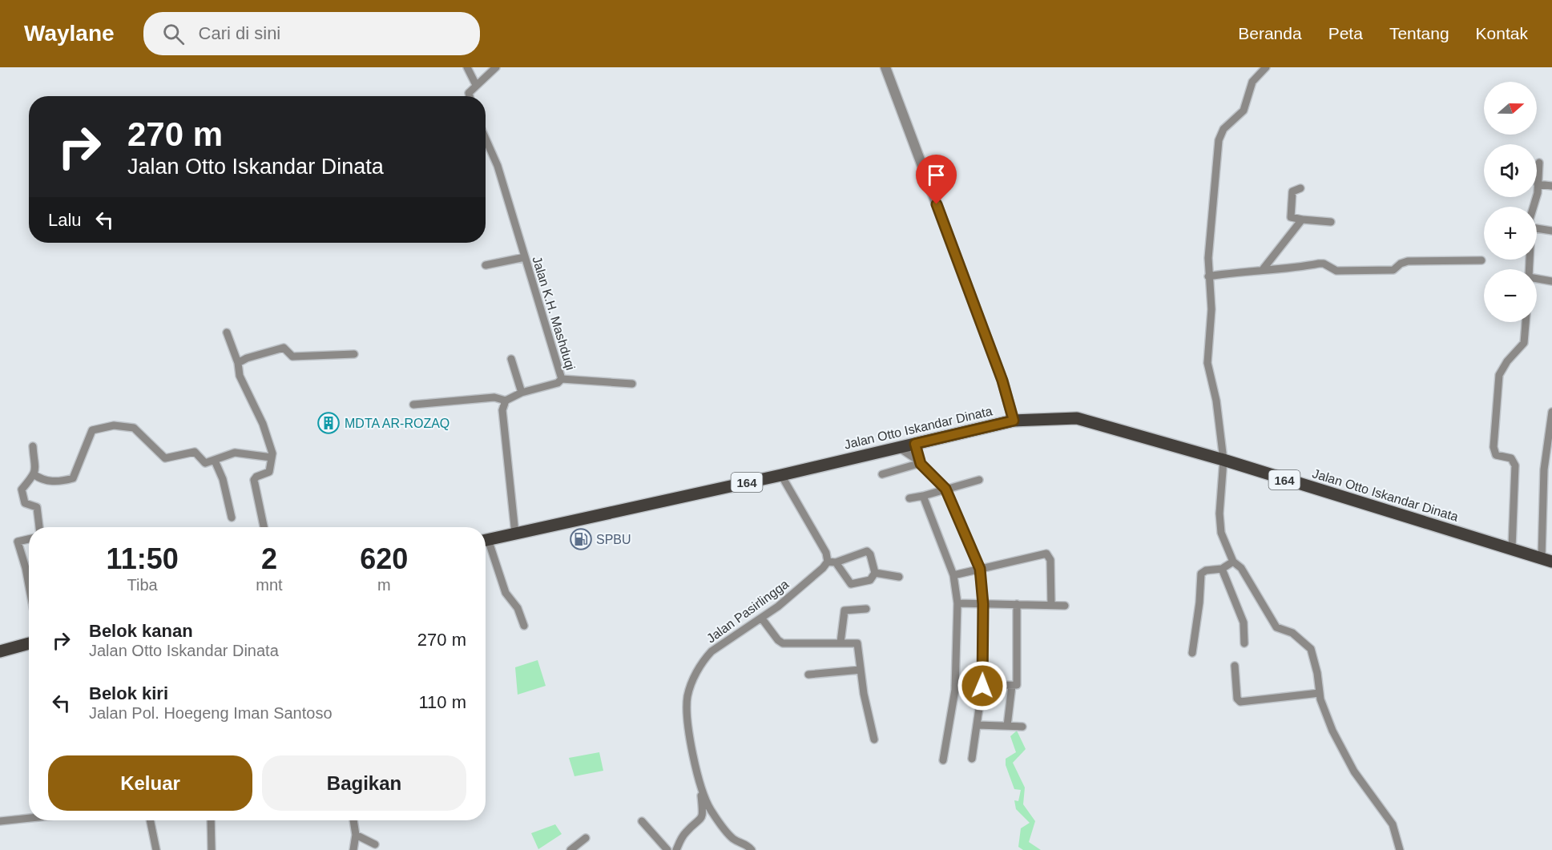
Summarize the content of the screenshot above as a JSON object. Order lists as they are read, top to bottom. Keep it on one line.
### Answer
{"streets":{"main road":["Jalan Otto Iskandar Dinata","164"],"street":["Jalan K.H. Mashduqi","Jalan Pasirlingga"]},"places":{"building":["MDTA AR-ROZAQ"],"fuel station":["SPBU"]},"north":"right","page":{"header":"Waylane","search":"Cari di sini","nav":["Beranda","Peta","Tentang","Kontak"],"map_buttons":["+","−"],"turn":["270 m","Jalan Otto Iskandar Dinata"],"then":"Lalu","eta":["11:50","Tiba","2","mnt","620","m"],"list":[{"name":"Belok kanan","note":"Jalan Otto Iskandar Dinata","value":"270 m"},{"name":"Belok kiri","note":"Jalan Pol. Hoegeng Iman Santoso","value":"110 m"}],"buttons":["Keluar","Bagikan"]}}
